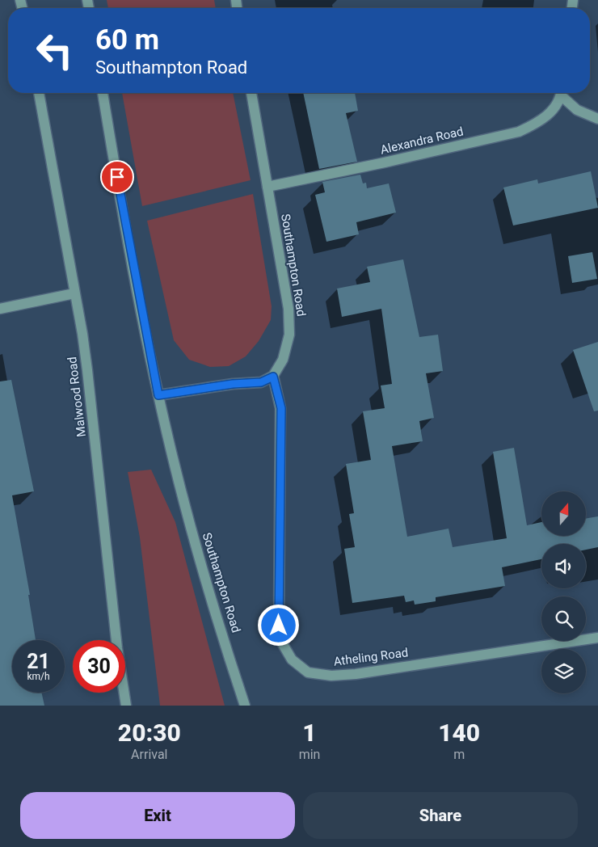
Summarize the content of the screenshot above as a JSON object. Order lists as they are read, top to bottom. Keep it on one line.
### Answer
{"streets":{"street":["Alexandra Road","Southampton Road","Malwood Road","Atheling Road"]},"crossings":[["Alexandra Road","Southampton Road"],["Southampton Road","Atheling Road"]],"north":"top","page":{"turn":["60 m","Southampton Road"],"speed":"21 km/h","limit":"30","eta":["20:30","Arrival","1","min","140","m"],"buttons":["Exit","Share"]}}
